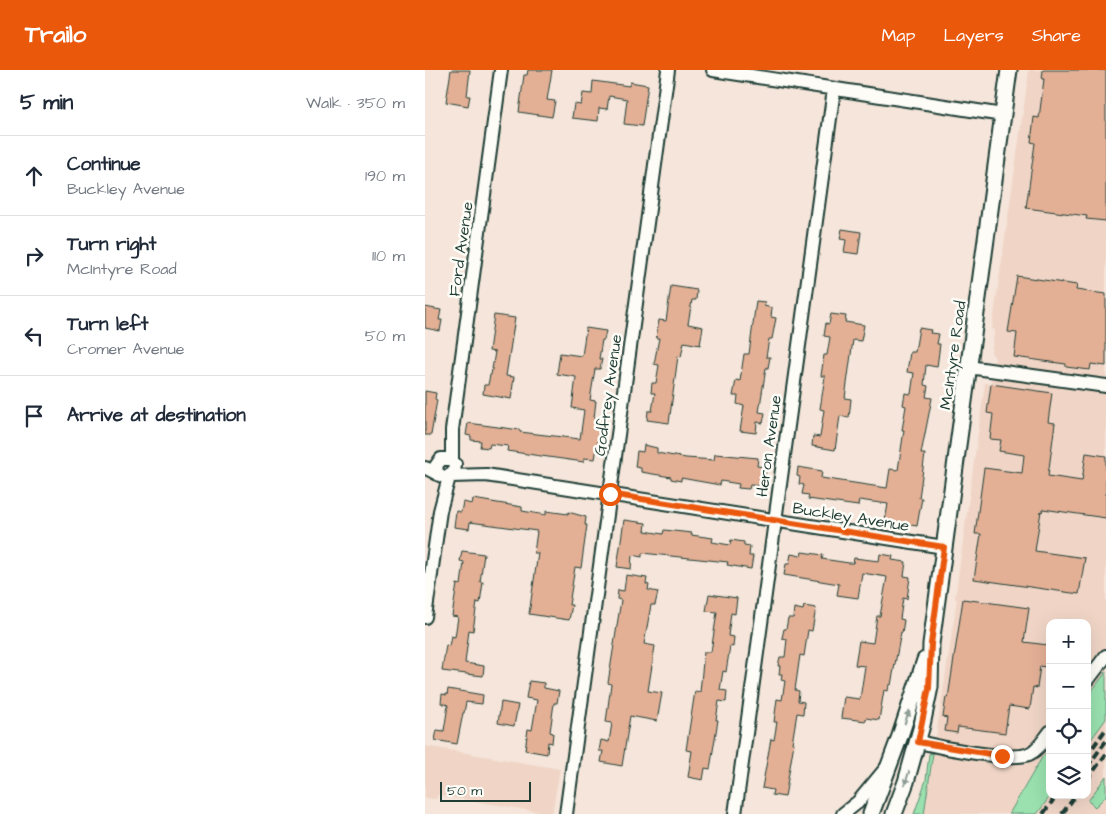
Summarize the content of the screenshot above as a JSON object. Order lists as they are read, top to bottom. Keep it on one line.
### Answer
{"streets":{"main road":["McIntyre Road"],"street":["Ford Avenue","Godfrey Avenue","Heron Avenue","Buckley Avenue"]},"crossings":[["Ford Avenue","Buckley Avenue"],["McIntyre Road","Buckley Avenue"],["Godfrey Avenue","Buckley Avenue"],["Heron Avenue","Buckley Avenue"]],"scale_bar":"50 m","page":{"header":"Trailo","nav":["Map","Layers","Share"],"heading":["5 min","Walk · 350 m"],"list":[["Continue","Buckley Avenue","190 m"],["Turn right","McIntyre Road","110 m"],["Turn left","Cromer Avenue","50 m"],"Arrive at destination"],"map_buttons":["+","−"],"scale":"50 m"}}
